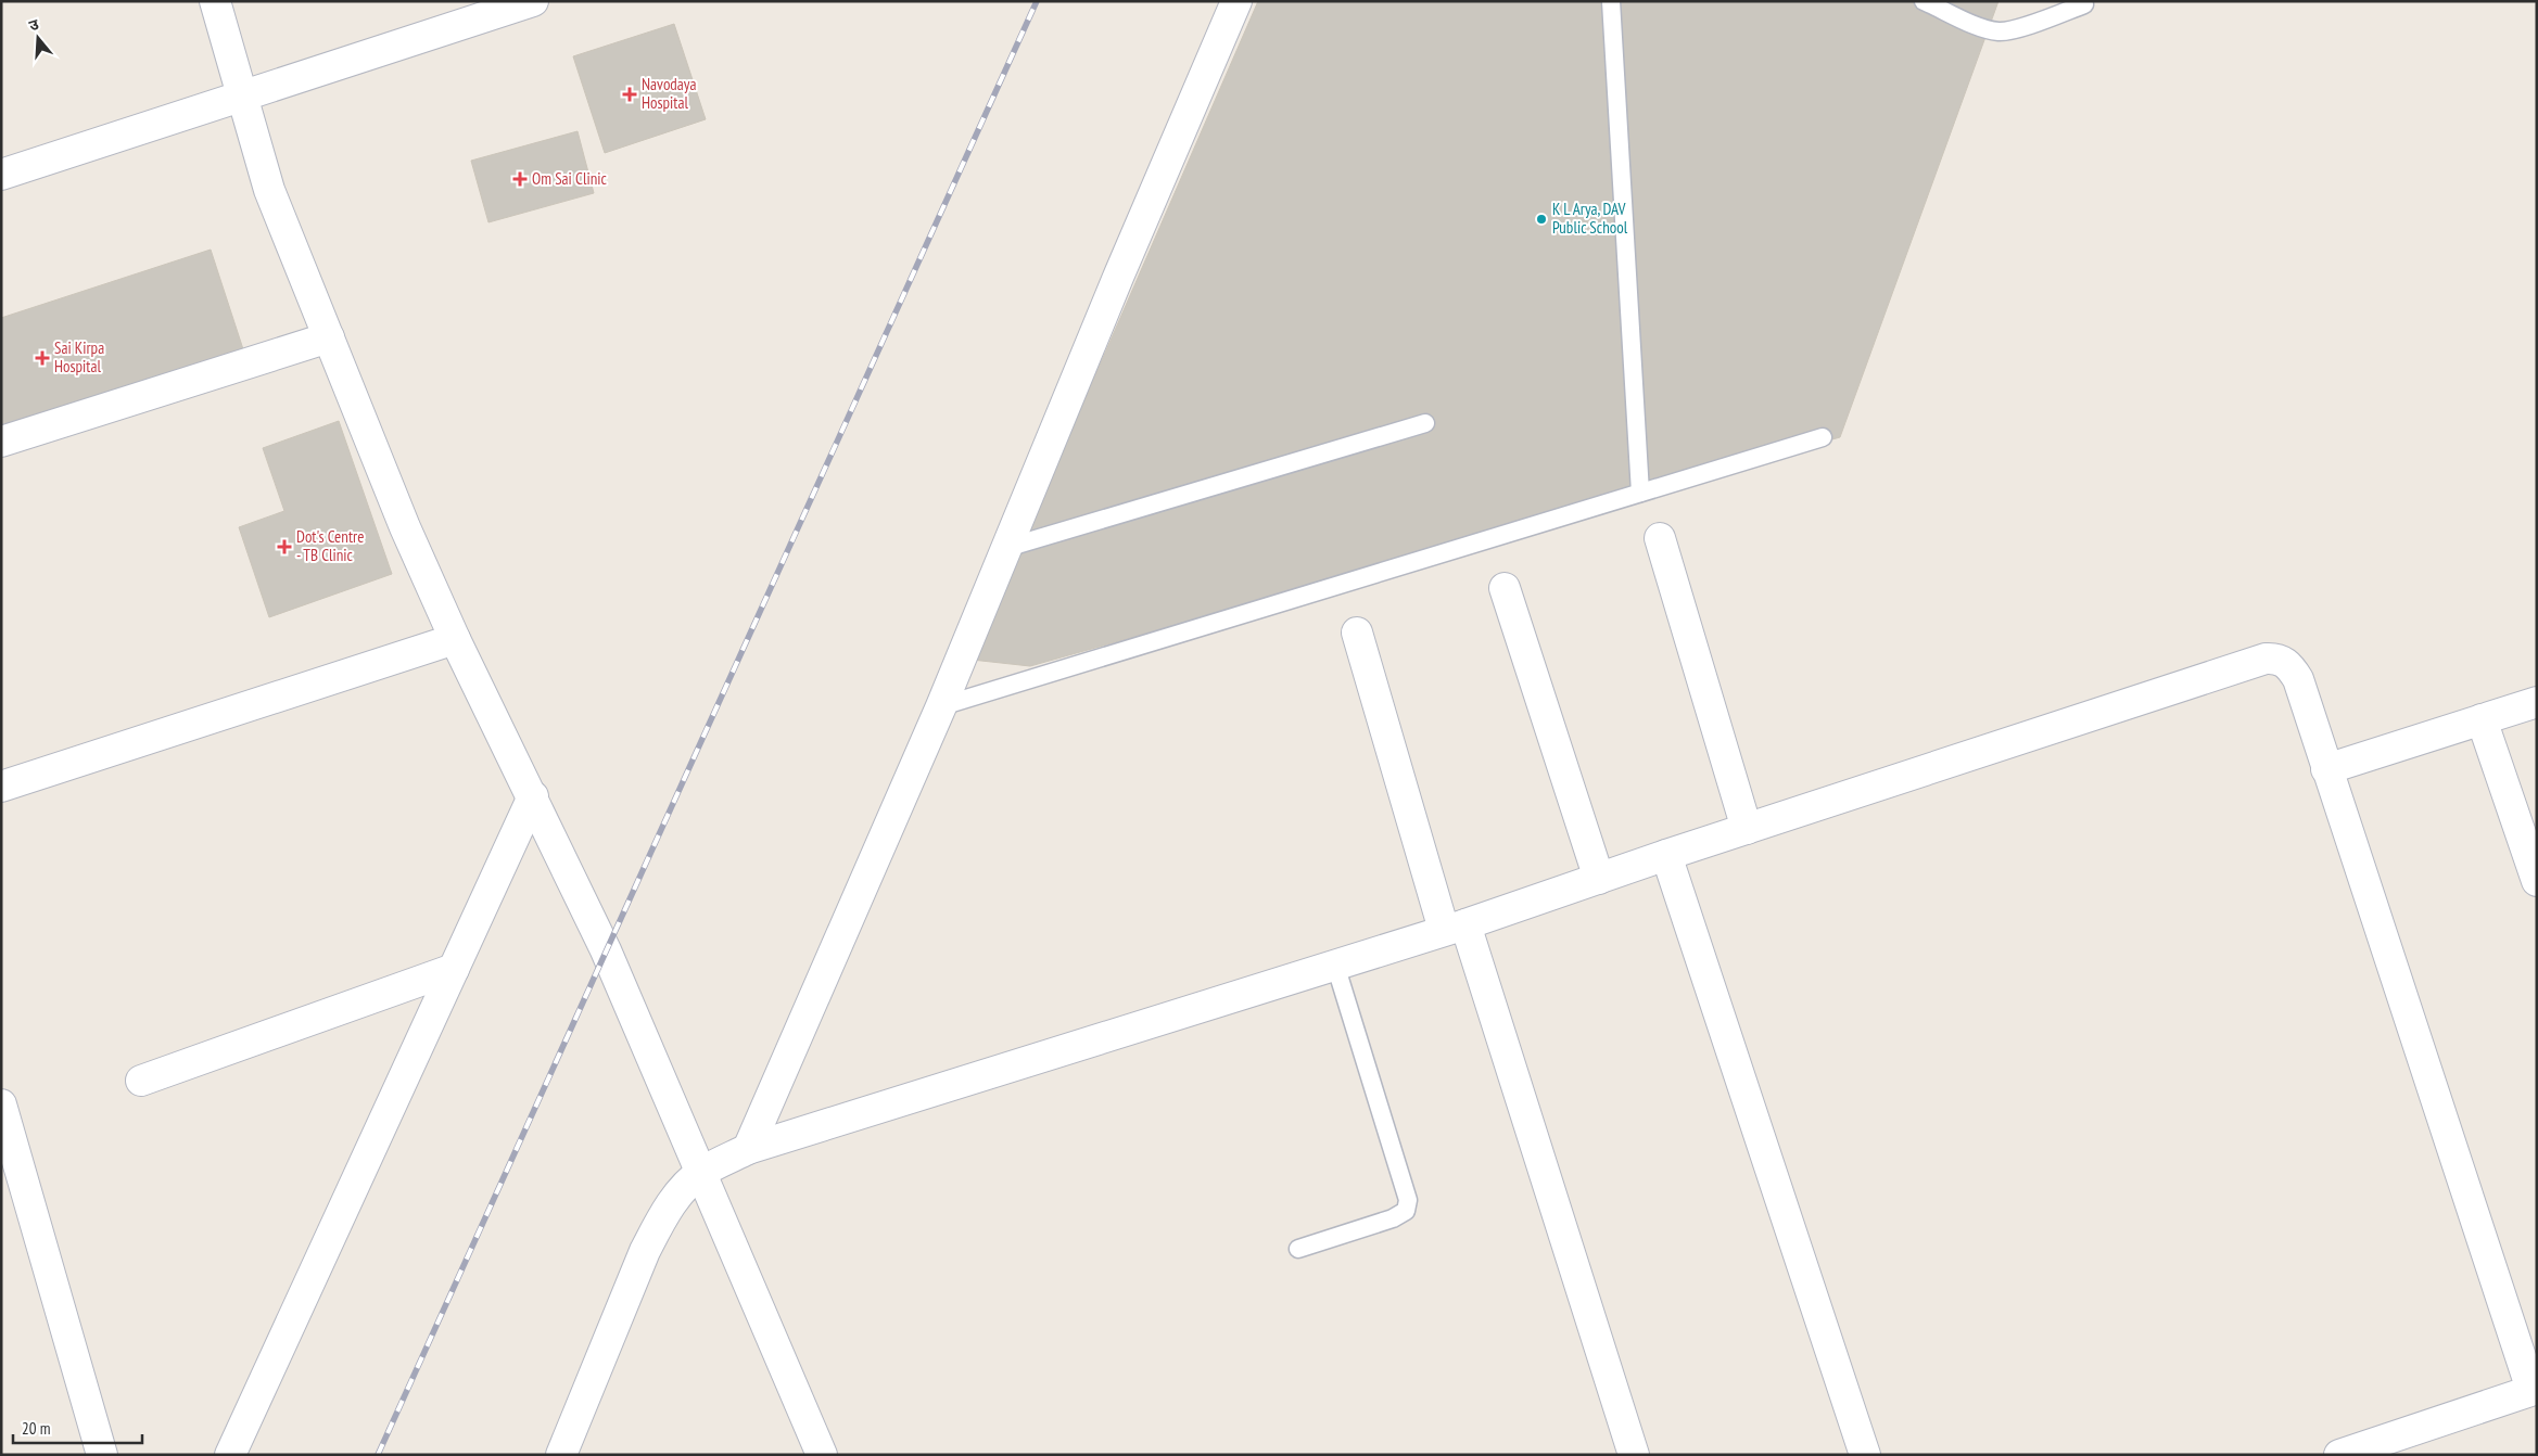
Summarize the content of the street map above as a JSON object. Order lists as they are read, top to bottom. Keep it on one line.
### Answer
{"places":{"health":["Navodaya Hospital","Om Sai Clinic","Sai Kirpa Hospital","Dot's Centre - TB Clinic"],"other":["K L Arya, DAV Public School"]},"scale_bar":"20 m","north":"top"}
